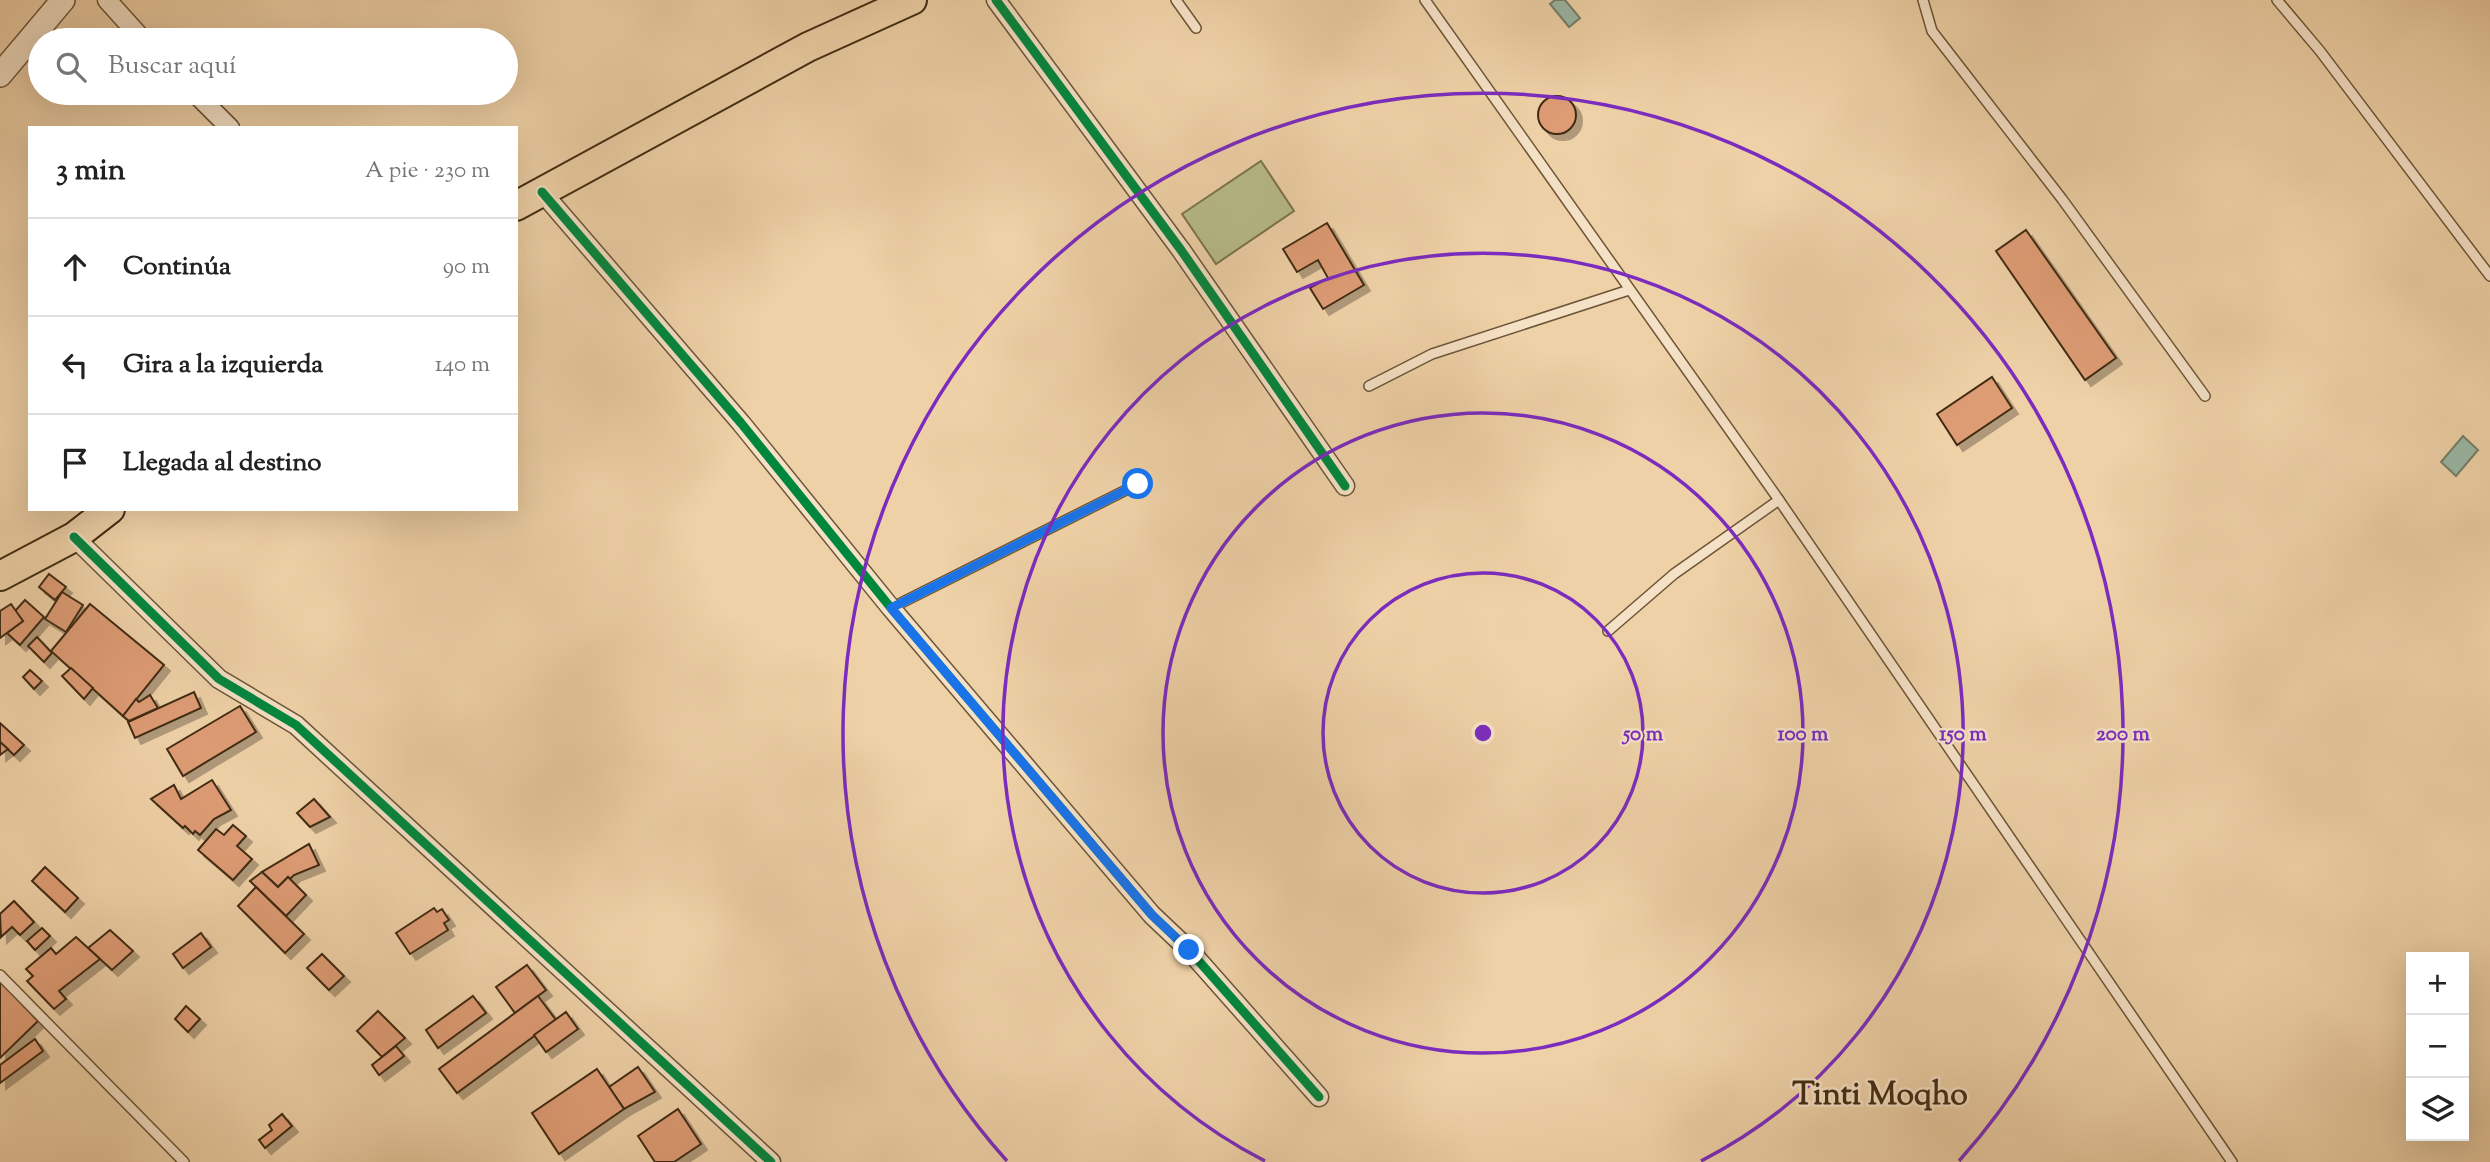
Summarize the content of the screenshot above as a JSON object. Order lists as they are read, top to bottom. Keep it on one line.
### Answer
{"districts":["Tinti Moqho"],"page":{"search":"Buscar aquí","heading":["3 min","A pie · 230 m"],"list":[["Continúa","90 m"],["Gira a la izquierda","140 m"],"Llegada al destino"],"map_buttons":["+","−"]},"rings":["50 m","100 m","150 m","200 m"]}
